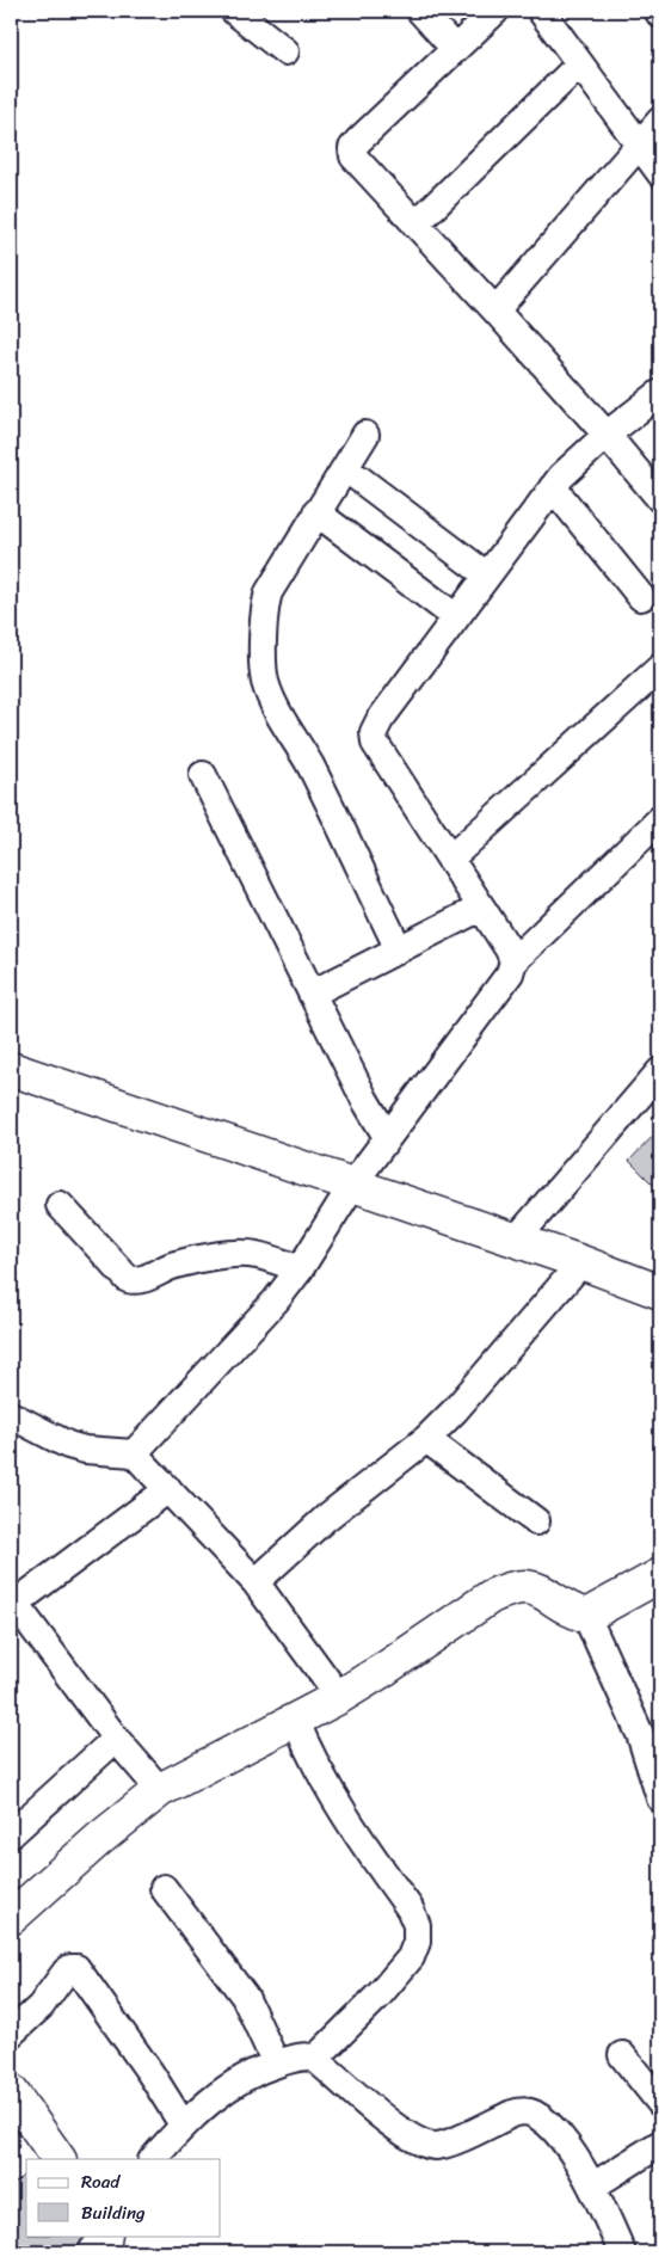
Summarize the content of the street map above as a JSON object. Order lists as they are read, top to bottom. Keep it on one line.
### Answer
{"legend":["Road","Building"]}
